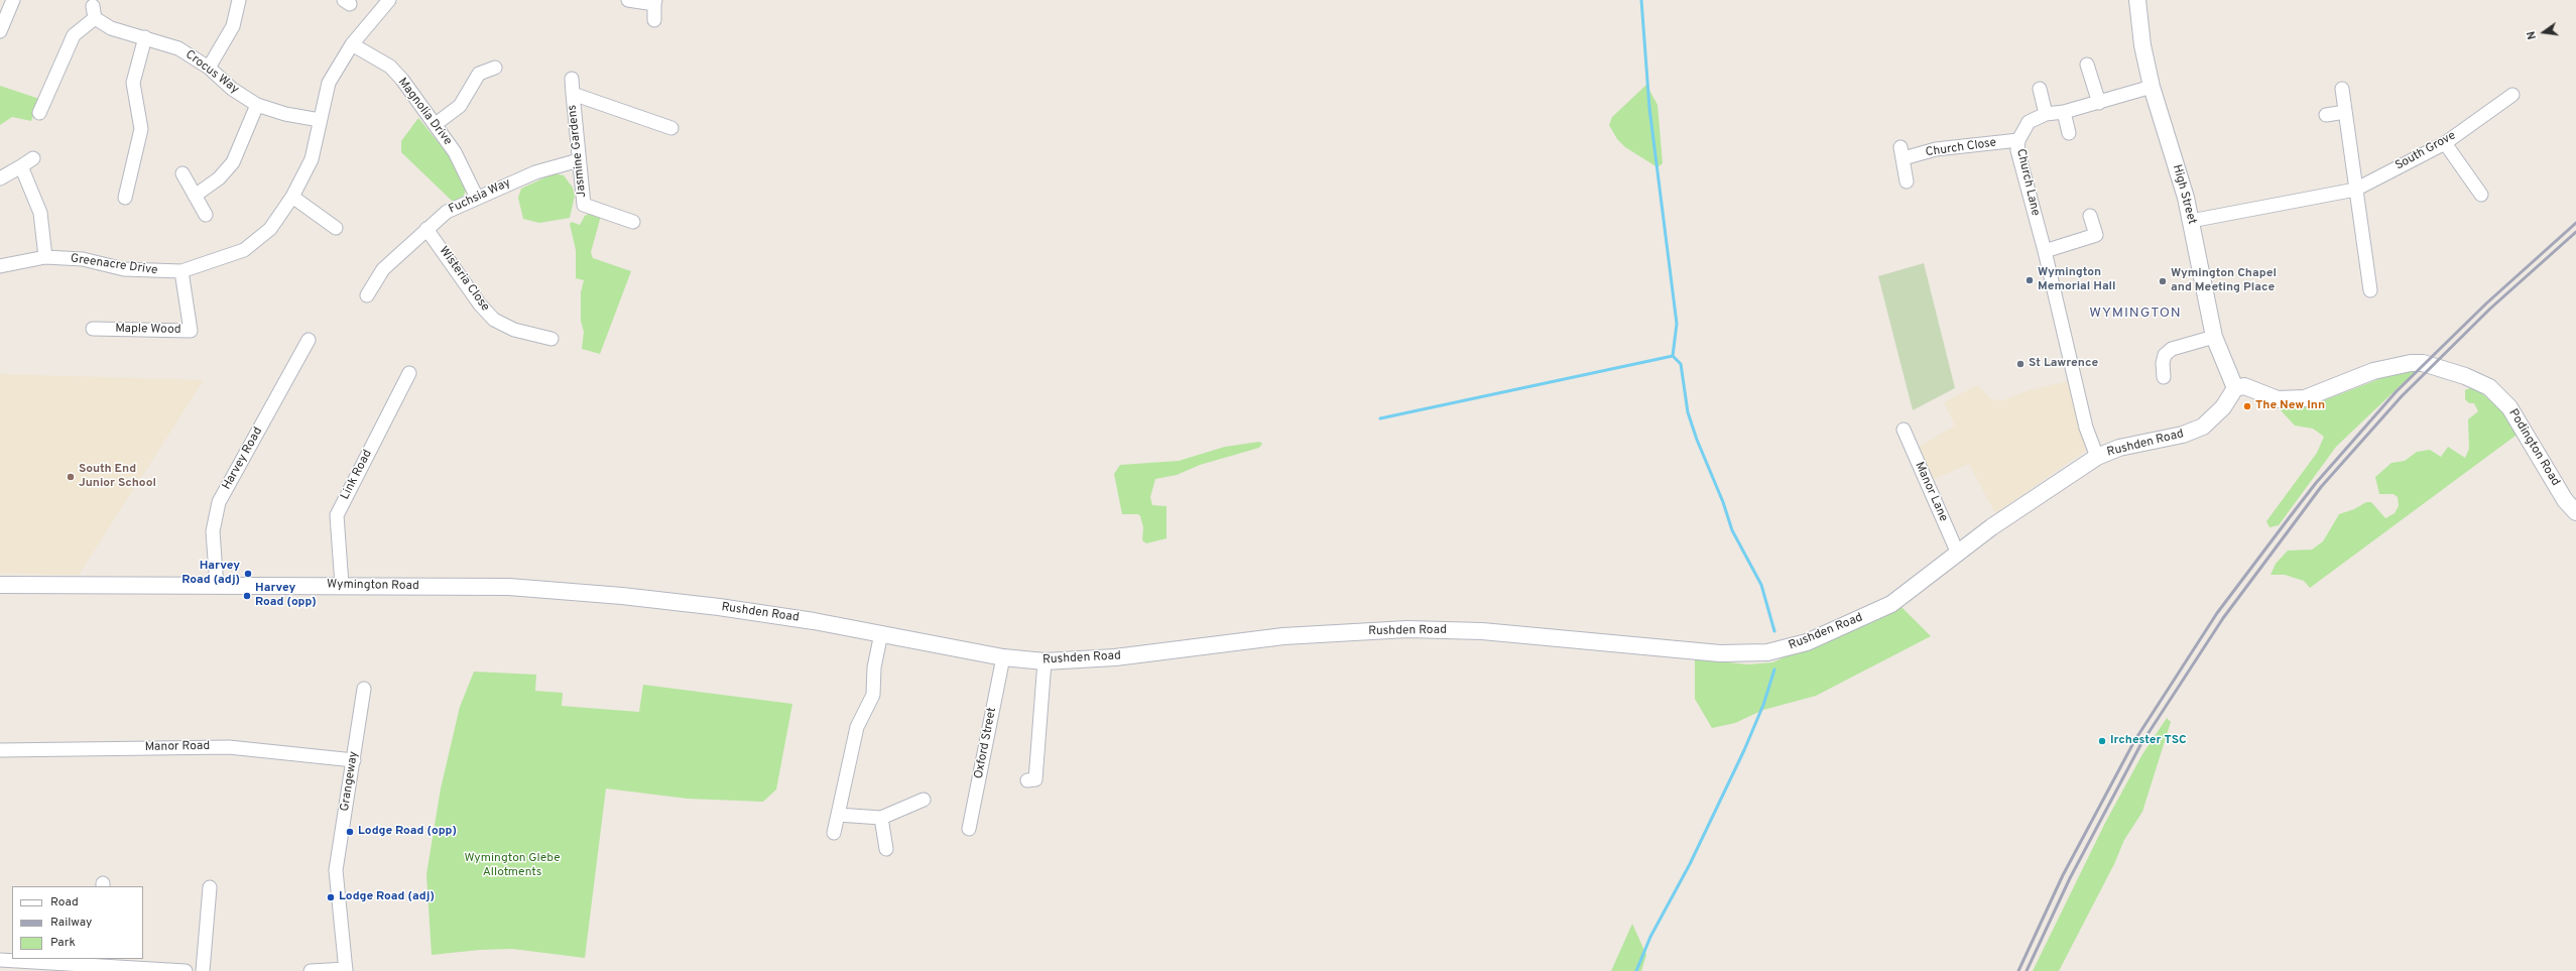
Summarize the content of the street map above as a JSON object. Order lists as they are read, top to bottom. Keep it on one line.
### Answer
{"streets":{"street":["Crocus Way","Magnolia Drive","Church Close","Jasmine Gardens","South Grove","Church Lane","High Street","Fuchsia Way","Greenacre Drive","Wisteria Close","Maple Wood","Rushden Road","Podington Road","Harvey Road","Link Road","Manor Lane","Wymington Road","Oxford Street","Manor Road","Grangeway"]},"crossings":[["Crocus Way","Greenacre Drive"],["Magnolia Drive","Fuchsia Way"],["Magnolia Drive","Greenacre Drive"],["Church Close","Church Lane"],["Jasmine Gardens","Fuchsia Way"],["South Grove","High Street"],["Church Lane","High Street"],["Church Lane","Rushden Road"],["High Street","Rushden Road"],["High Street","Podington Road"],["Fuchsia Way","Wisteria Close"],["Greenacre Drive","Maple Wood"],["Rushden Road","Podington Road"],["Rushden Road","Manor Lane"],["Rushden Road","Wymington Road"],["Rushden Road","Oxford Street"],["Harvey Road","Wymington Road"],["Link Road","Wymington Road"],["Manor Road","Grangeway"]],"districts":["WYMINGTON"],"parks":["Wymington Glebe Allotments"],"places":["Wymington Memorial Hall","Wymington Chapel and Meeting Place","St Lawrence","The New Inn","South End Junior School","Harvey Road (adj)","Harvey Road (opp)","Irchester TSC","Lodge Road (opp)","Lodge Road (adj)"],"legend":["Road","Railway","Park"],"north":"left"}
